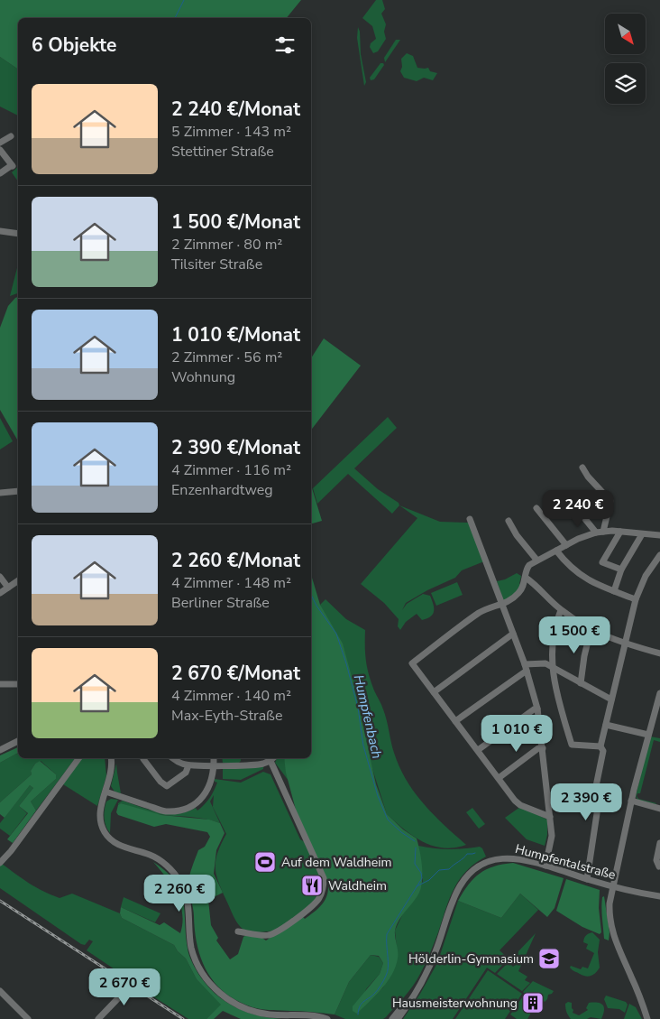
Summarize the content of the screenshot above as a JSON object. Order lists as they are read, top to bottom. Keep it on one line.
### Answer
{"streets":{"street":["Humpfentalstraße"]},"water":["Humpfenbach"],"places":{"sports":["Auf dem Waldheim"],"restaurant":["Waldheim"],"school or university":["Hölderlin-Gymnasium"],"building":["Hausmeisterwohnung"]},"north":"bottom right","page":{"heading":"6 Objekte","list":[{"name":"2 240 €/Monat","note":"5 Zimmer · 143 m² · Stettiner Straße"},{"name":"1 500 €/Monat","note":"2 Zimmer · 80 m² · Tilsiter Straße"},{"name":"1 010 €/Monat","note":"2 Zimmer · 56 m² · Wohnung"},{"name":"2 390 €/Monat","note":"4 Zimmer · 116 m² · Enzenhardtweg"},{"name":"2 260 €/Monat","note":"4 Zimmer · 148 m² · Berliner Straße"},{"name":"2 670 €/Monat","note":"4 Zimmer · 140 m² · Max-Eyth-Straße"}],"price":["2 240 €","1 500 €","1 010 €","2 390 €","2 260 €","2 670 €"]}}
